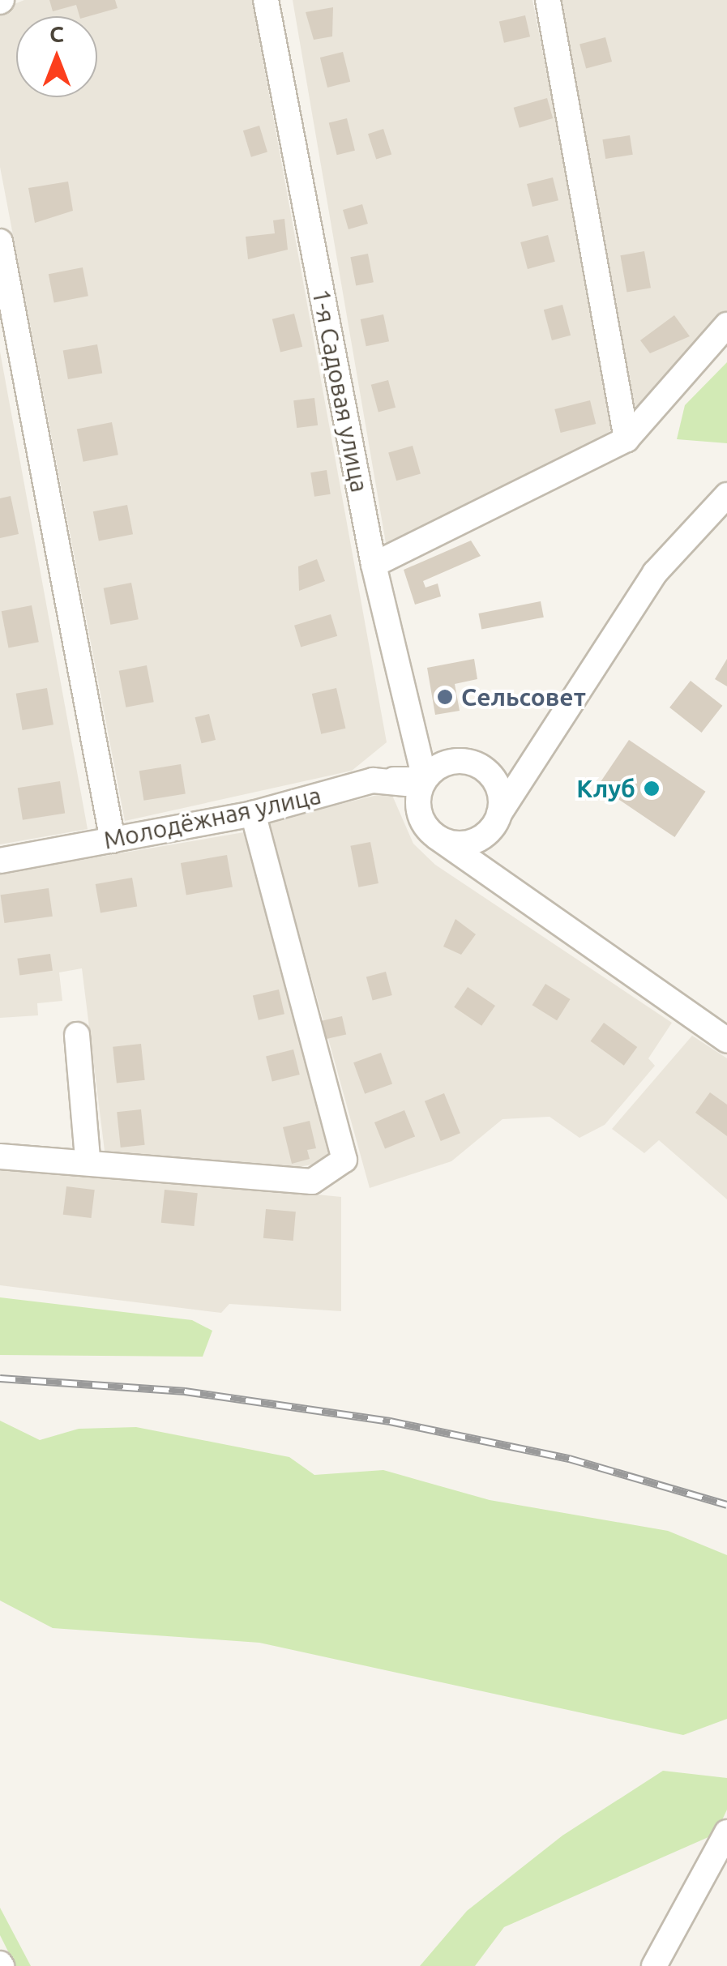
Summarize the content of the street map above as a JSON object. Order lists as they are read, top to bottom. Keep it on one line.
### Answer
{"streets":{"street":["1-я Садовая улица","Молодёжная улица"]},"crossings":[["1-я Садовая улица","Молодёжная улица"]],"places":["Сельсовет","Клуб"],"north":"top"}
